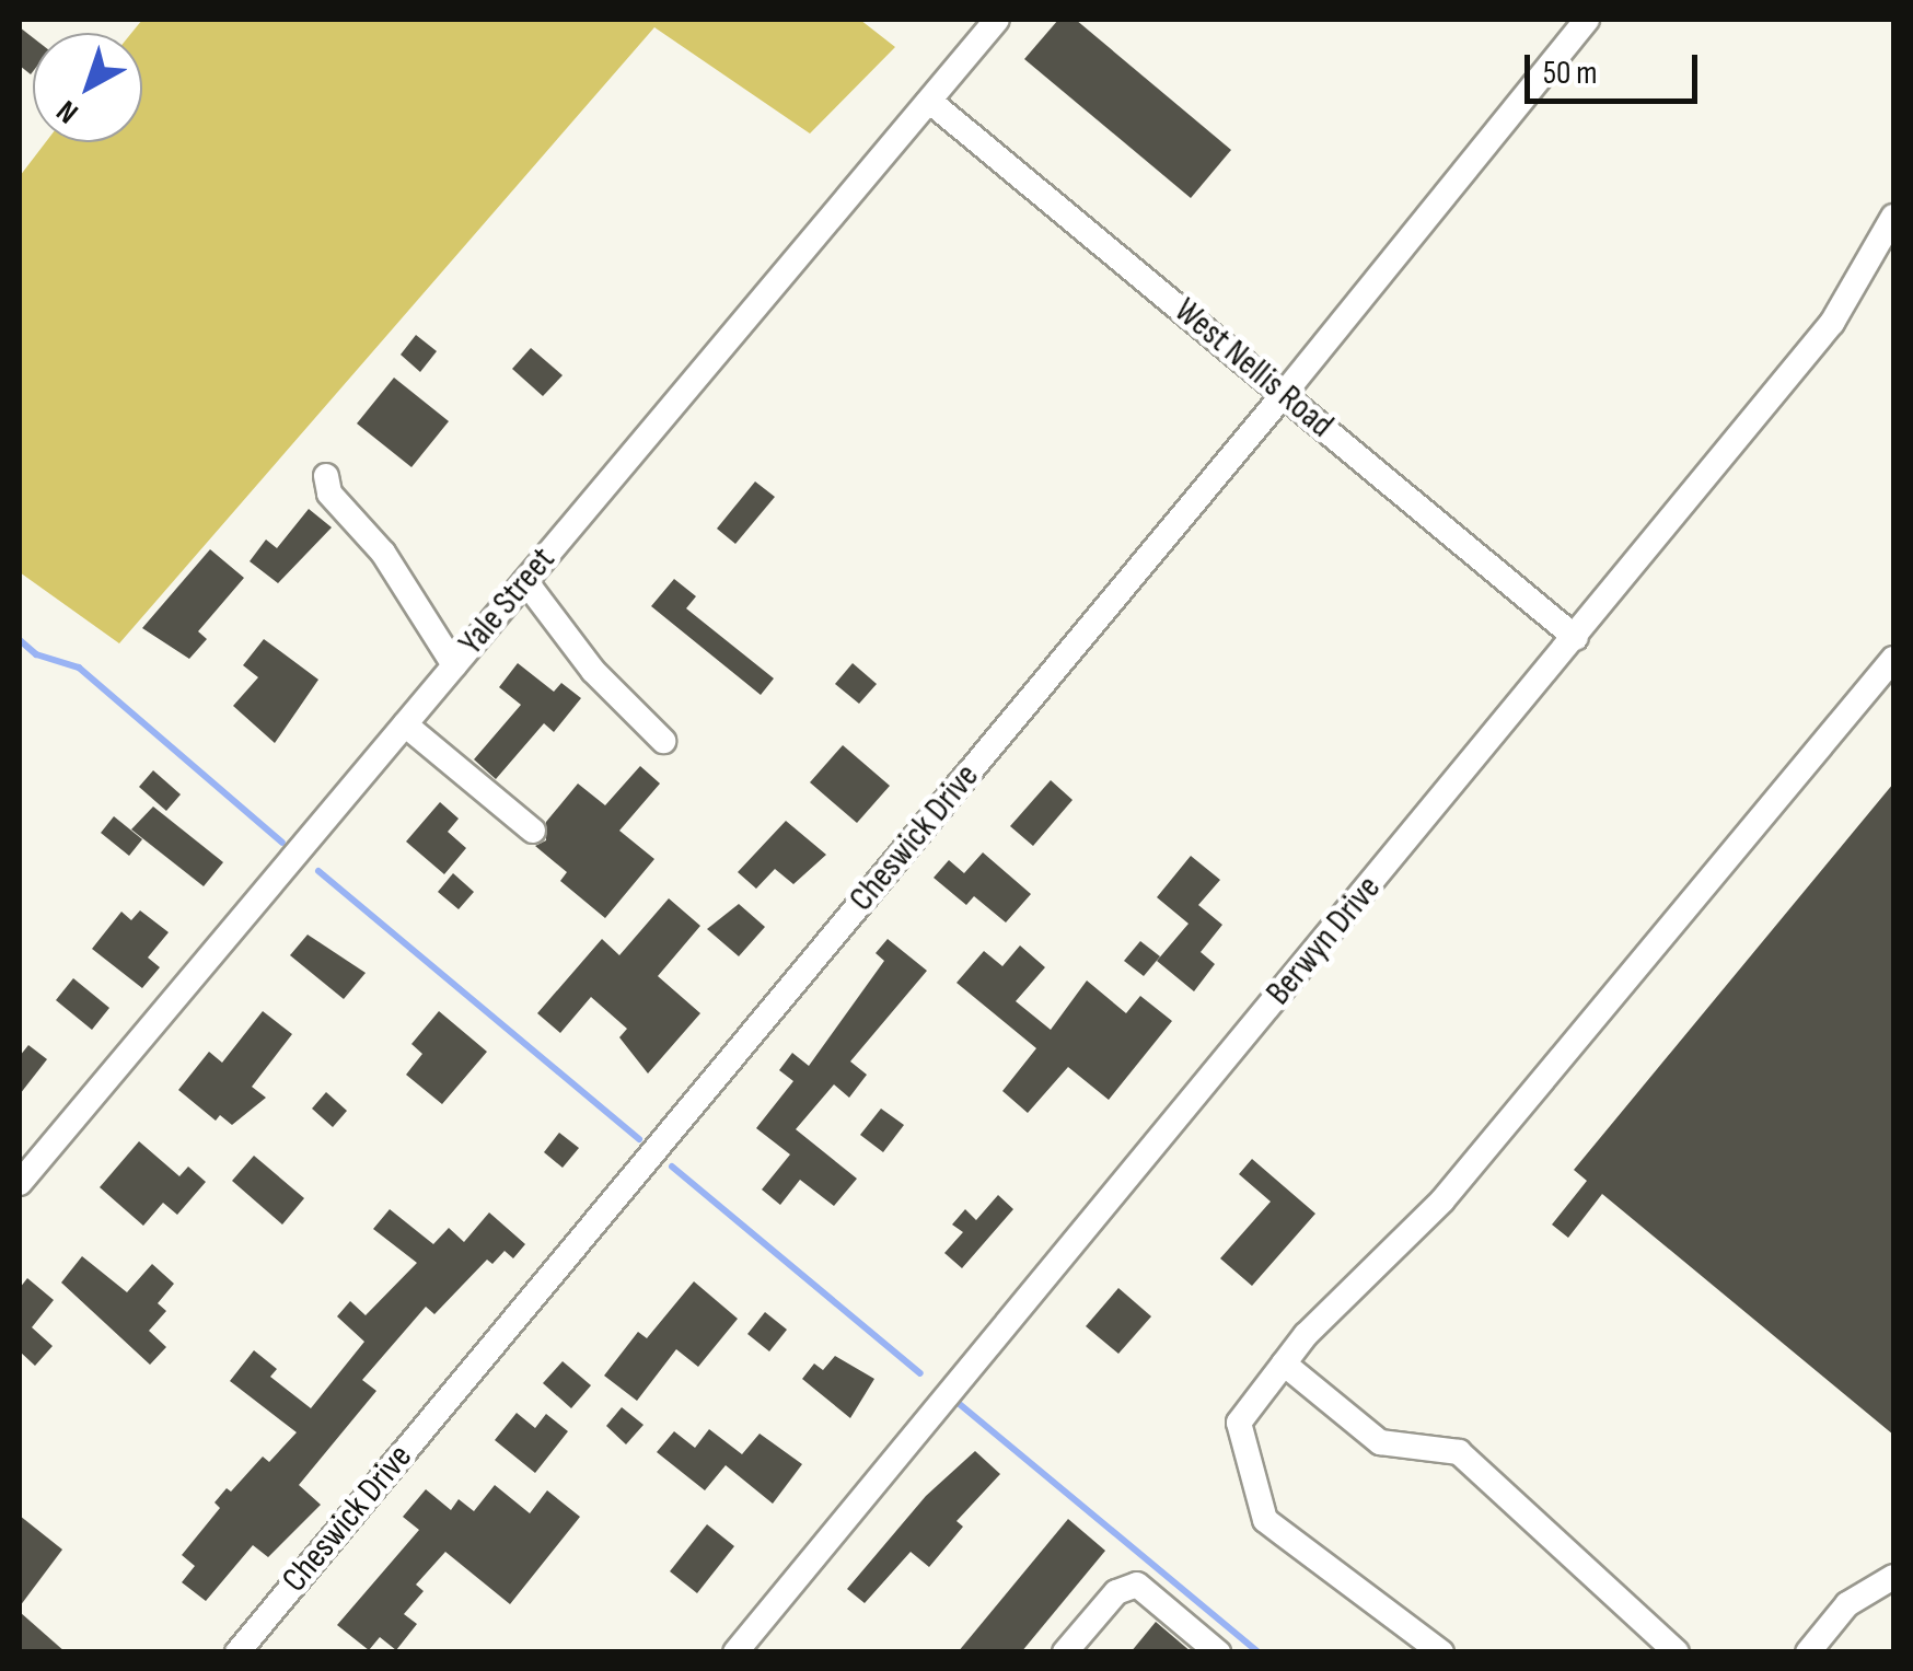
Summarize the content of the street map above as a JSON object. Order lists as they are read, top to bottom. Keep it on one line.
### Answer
{"streets":{"street":["West Nellis Road","Yale Street","Cheswick Drive","Berwyn Drive"]},"crossings":[["West Nellis Road","Yale Street"],["West Nellis Road","Cheswick Drive"],["West Nellis Road","Berwyn Drive"]],"scale_bar":"50 m","north":"bottom left"}
